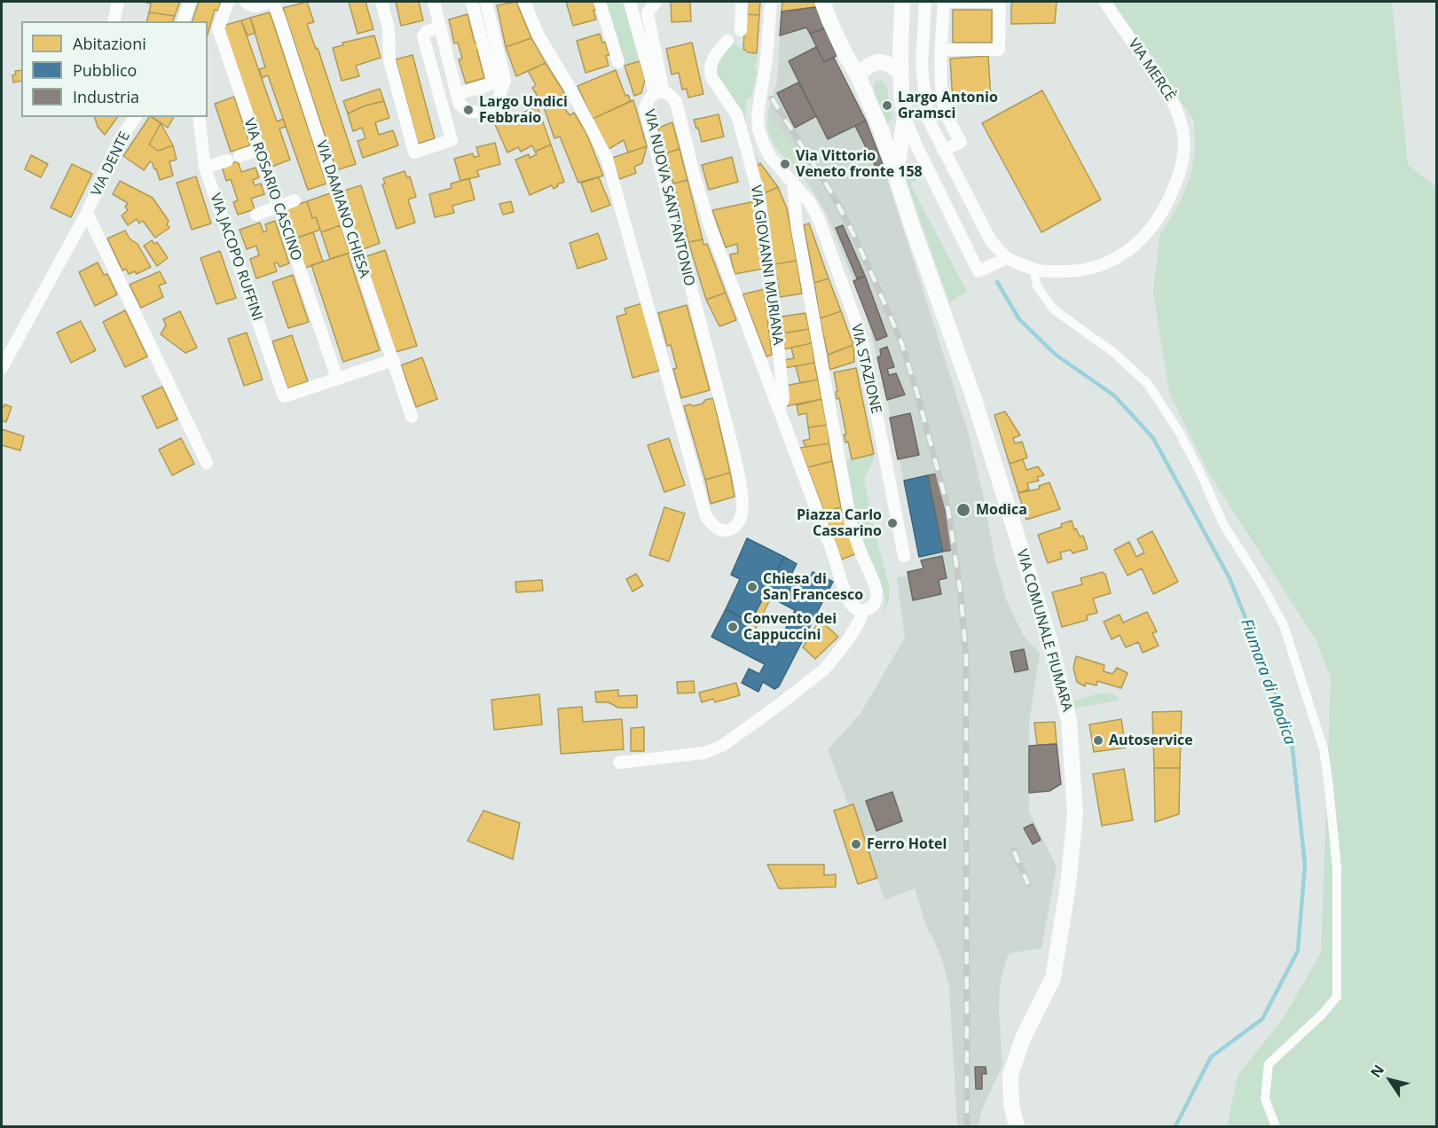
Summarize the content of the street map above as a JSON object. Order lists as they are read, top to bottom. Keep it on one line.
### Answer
{"streets":{"street":["VIA MERCÈ","VIA DENTE","VIA ROSARIO CASCINO","VIA NUOVA SANT'ANTONIO","VIA DAMIANO CHIESA","VIA JACOPO RUFFINI","VIA GIOVANNI MURIANA","VIA STAZIONE","VIA COMUNALE FIUMARA"]},"crossings":[["VIA ROSARIO CASCINO","VIA JACOPO RUFFINI"],["VIA NUOVA SANT'ANTONIO","VIA GIOVANNI MURIANA"]],"water":["Fiumara di Modica"],"places":["Largo Antonio Gramsci","Largo Undici Febbraio","Via Vittorio Veneto fronte 158","Modica","Piazza Carlo Cassarino","Chiesa di San Francesco","Convento dei Cappuccini","Autoservice","Ferro Hotel"],"legend":["Abitazioni","Pubblico","Industria"],"north":"top left"}
